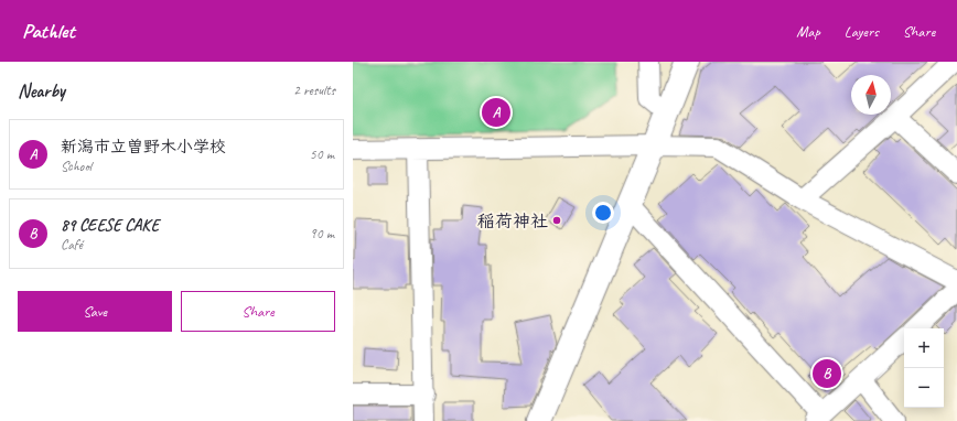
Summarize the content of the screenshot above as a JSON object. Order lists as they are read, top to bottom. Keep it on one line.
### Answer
{"places":["稲荷神社"],"north":"top","page":{"header":"Pathlet","nav":["Map","Layers","Share"],"heading":["Nearby","2 results"],"pins":["A","B"],"list":[{"mark":"A","name":"新潟市立曽野木小学校","note":"School","value":"50 m"},{"mark":"B","name":"89 CEESE CAKE","note":"Café","value":"90 m"}],"buttons":["Save","Share"],"map_buttons":["+","−"]}}
